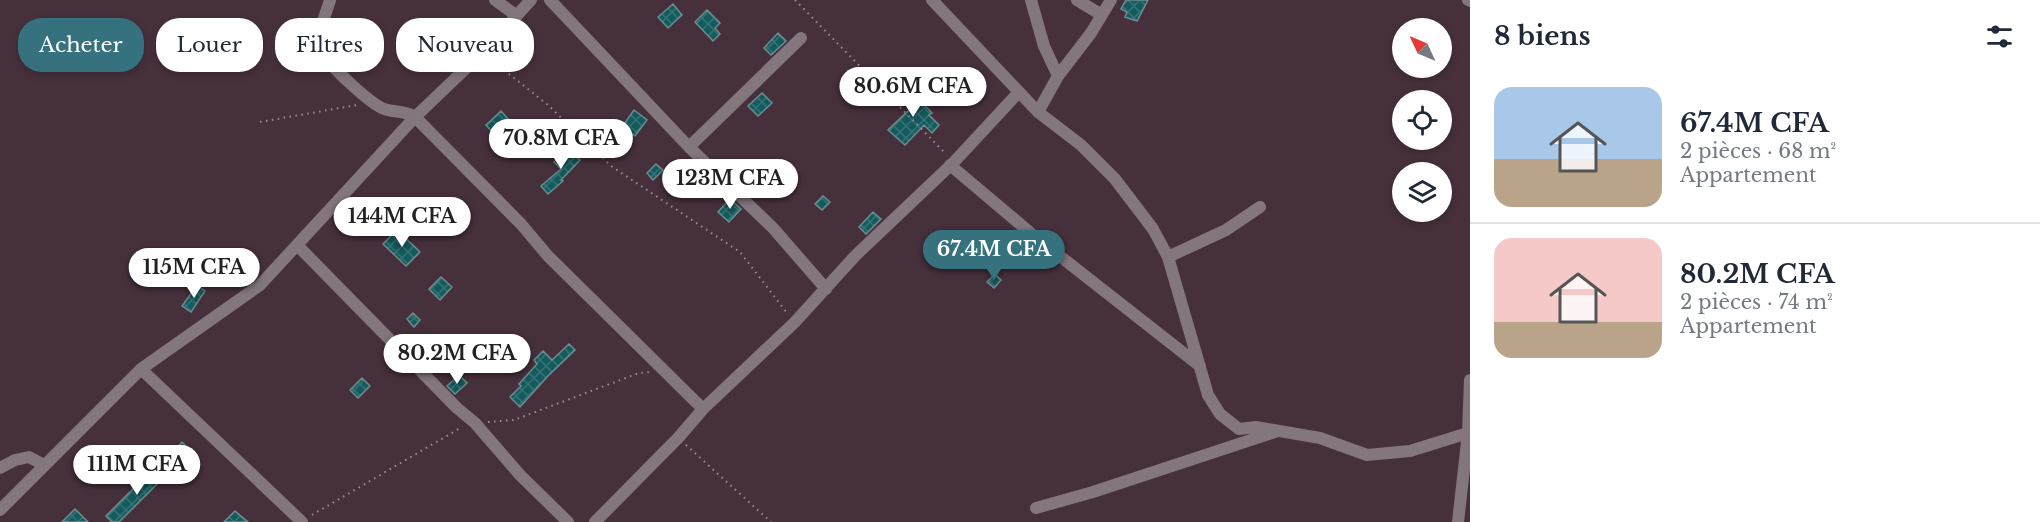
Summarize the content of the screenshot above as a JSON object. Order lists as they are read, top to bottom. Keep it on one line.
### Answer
{"north":"top left","page":{"heading":"8 biens","chip":["Acheter","Louer","Filtres","Nouveau"],"price":["80.6M CFA","70.8M CFA","123M CFA","144M CFA","67.4M CFA","115M CFA","80.2M CFA","111M CFA"],"list":[{"name":"67.4M CFA","note":"2 pièces · 68 m² · Appartement"},{"name":"80.2M CFA","note":"2 pièces · 74 m² · Appartement"}]}}
